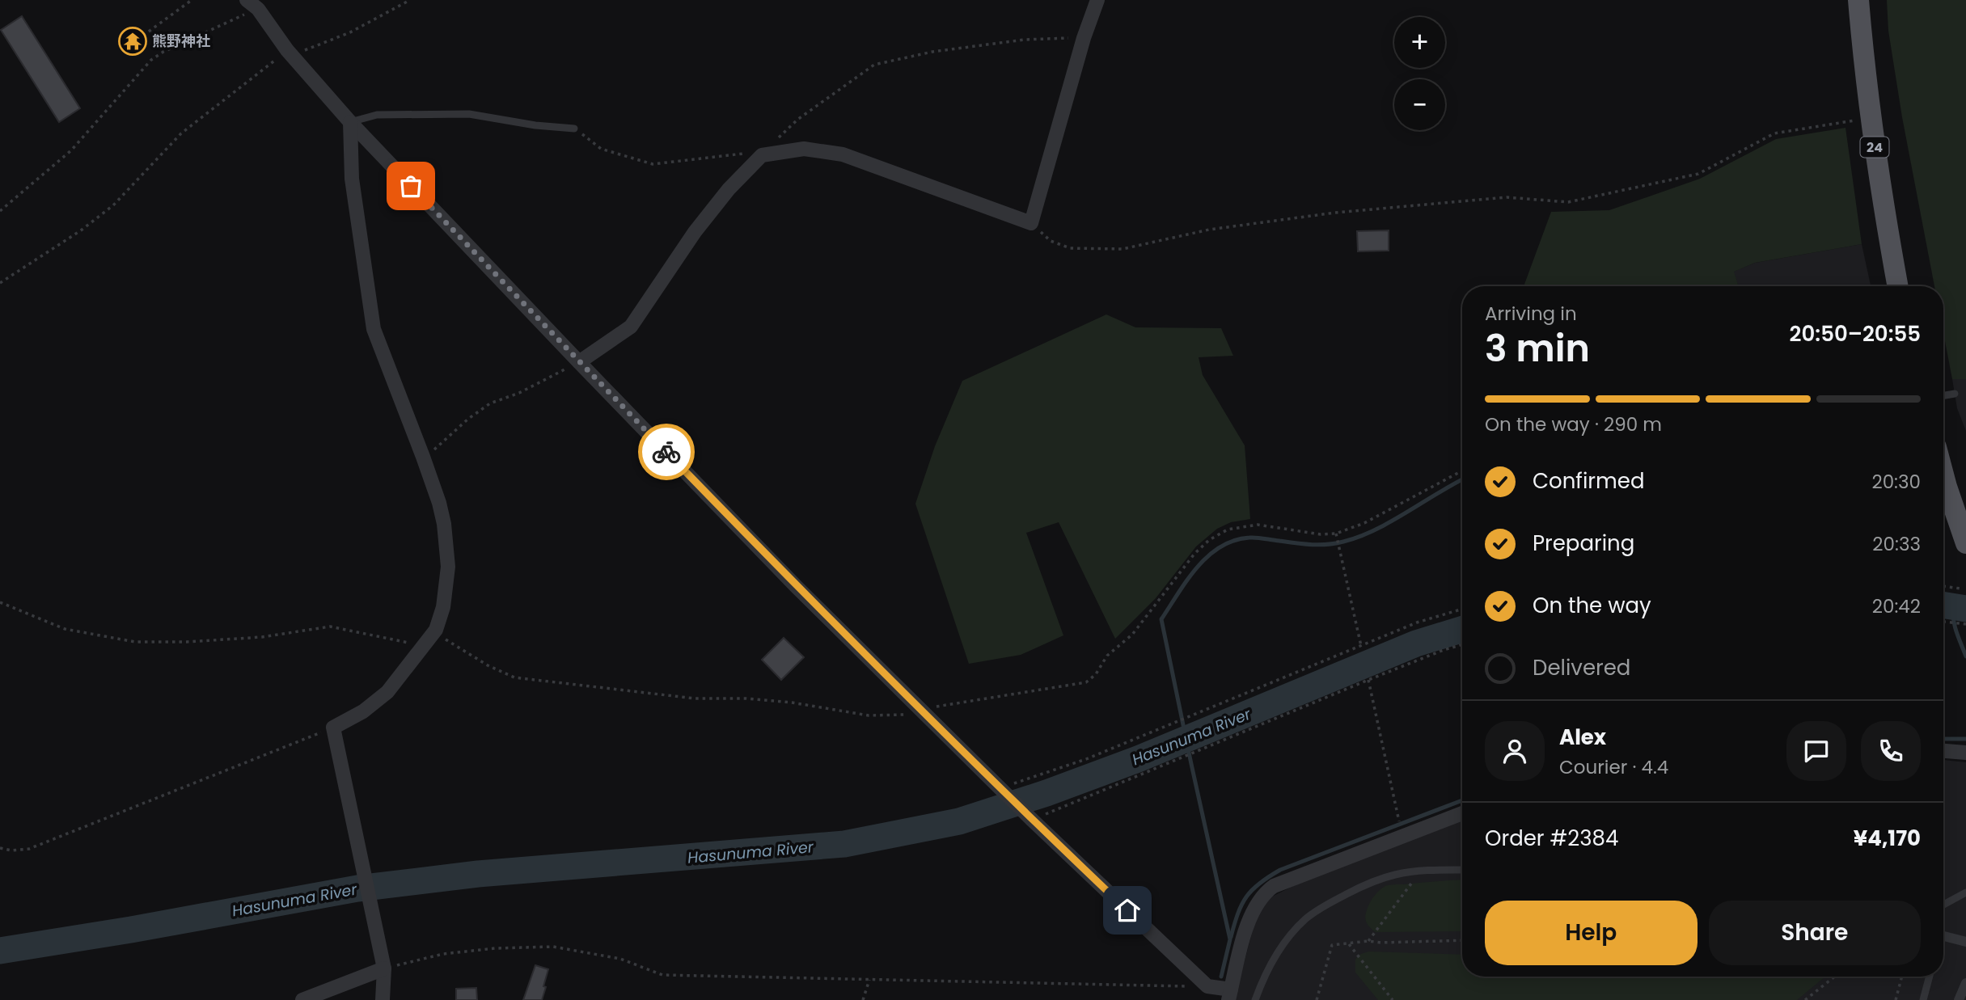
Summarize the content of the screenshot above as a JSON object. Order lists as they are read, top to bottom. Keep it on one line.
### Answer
{"streets":{"main road":["24"]},"water":["Hasunuma River"],"places":{"temple":["熊野神社"]},"page":{"map_buttons":["+","−"],"heading":["3 min","Arriving in","20:50–20:55"],"panel":["Alex","Courier · 4.4","Order #2384","¥4,170"],"bar":"On the way · 290 m","list":[["Confirmed","20:30"],["Preparing","20:33"],["On the way","20:42"],"Delivered"],"buttons":["Help","Share"]}}
